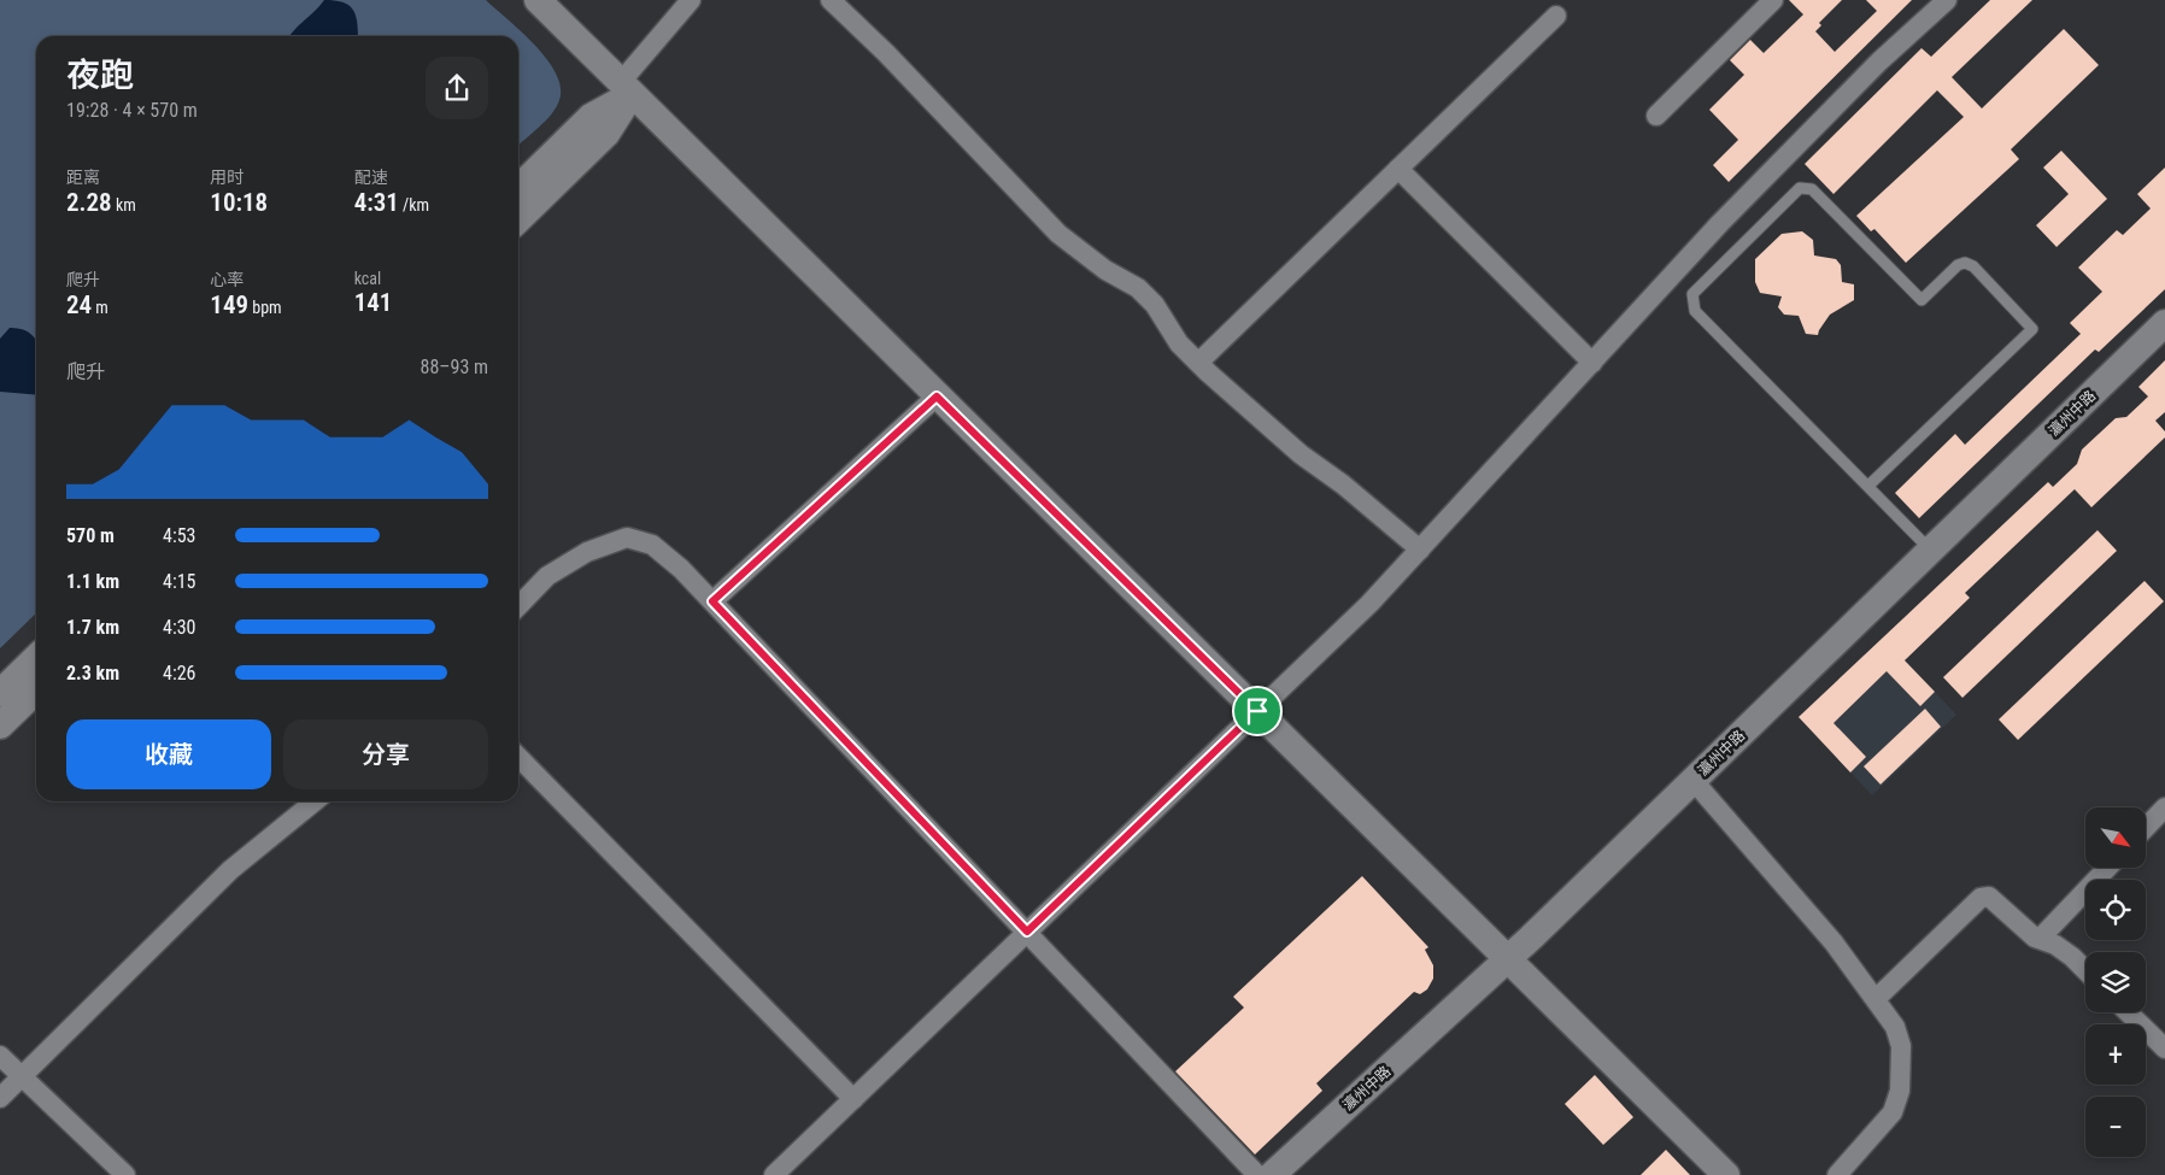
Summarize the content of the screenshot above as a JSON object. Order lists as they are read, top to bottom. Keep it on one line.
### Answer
{"streets":{"street":["瀛州中路"]},"north":"bottom right","page":{"heading":["夜跑","19:28 · 4 × 570 m"],"stats":[["距离","2.28 km"],["用时","10:18"],["配速","4:31 /km"],["爬升","24 m"],["心率","149 bpm"],["kcal","141"]],"chart":["爬升","88–93 m"],"list":[{"name":"570 m","note":"4:53"},{"name":"1.1 km","note":"4:15"},{"name":"1.7 km","note":"4:30"},{"name":"2.3 km","note":"4:26"}],"buttons":["收藏","分享"],"map_buttons":["+","−"]}}
